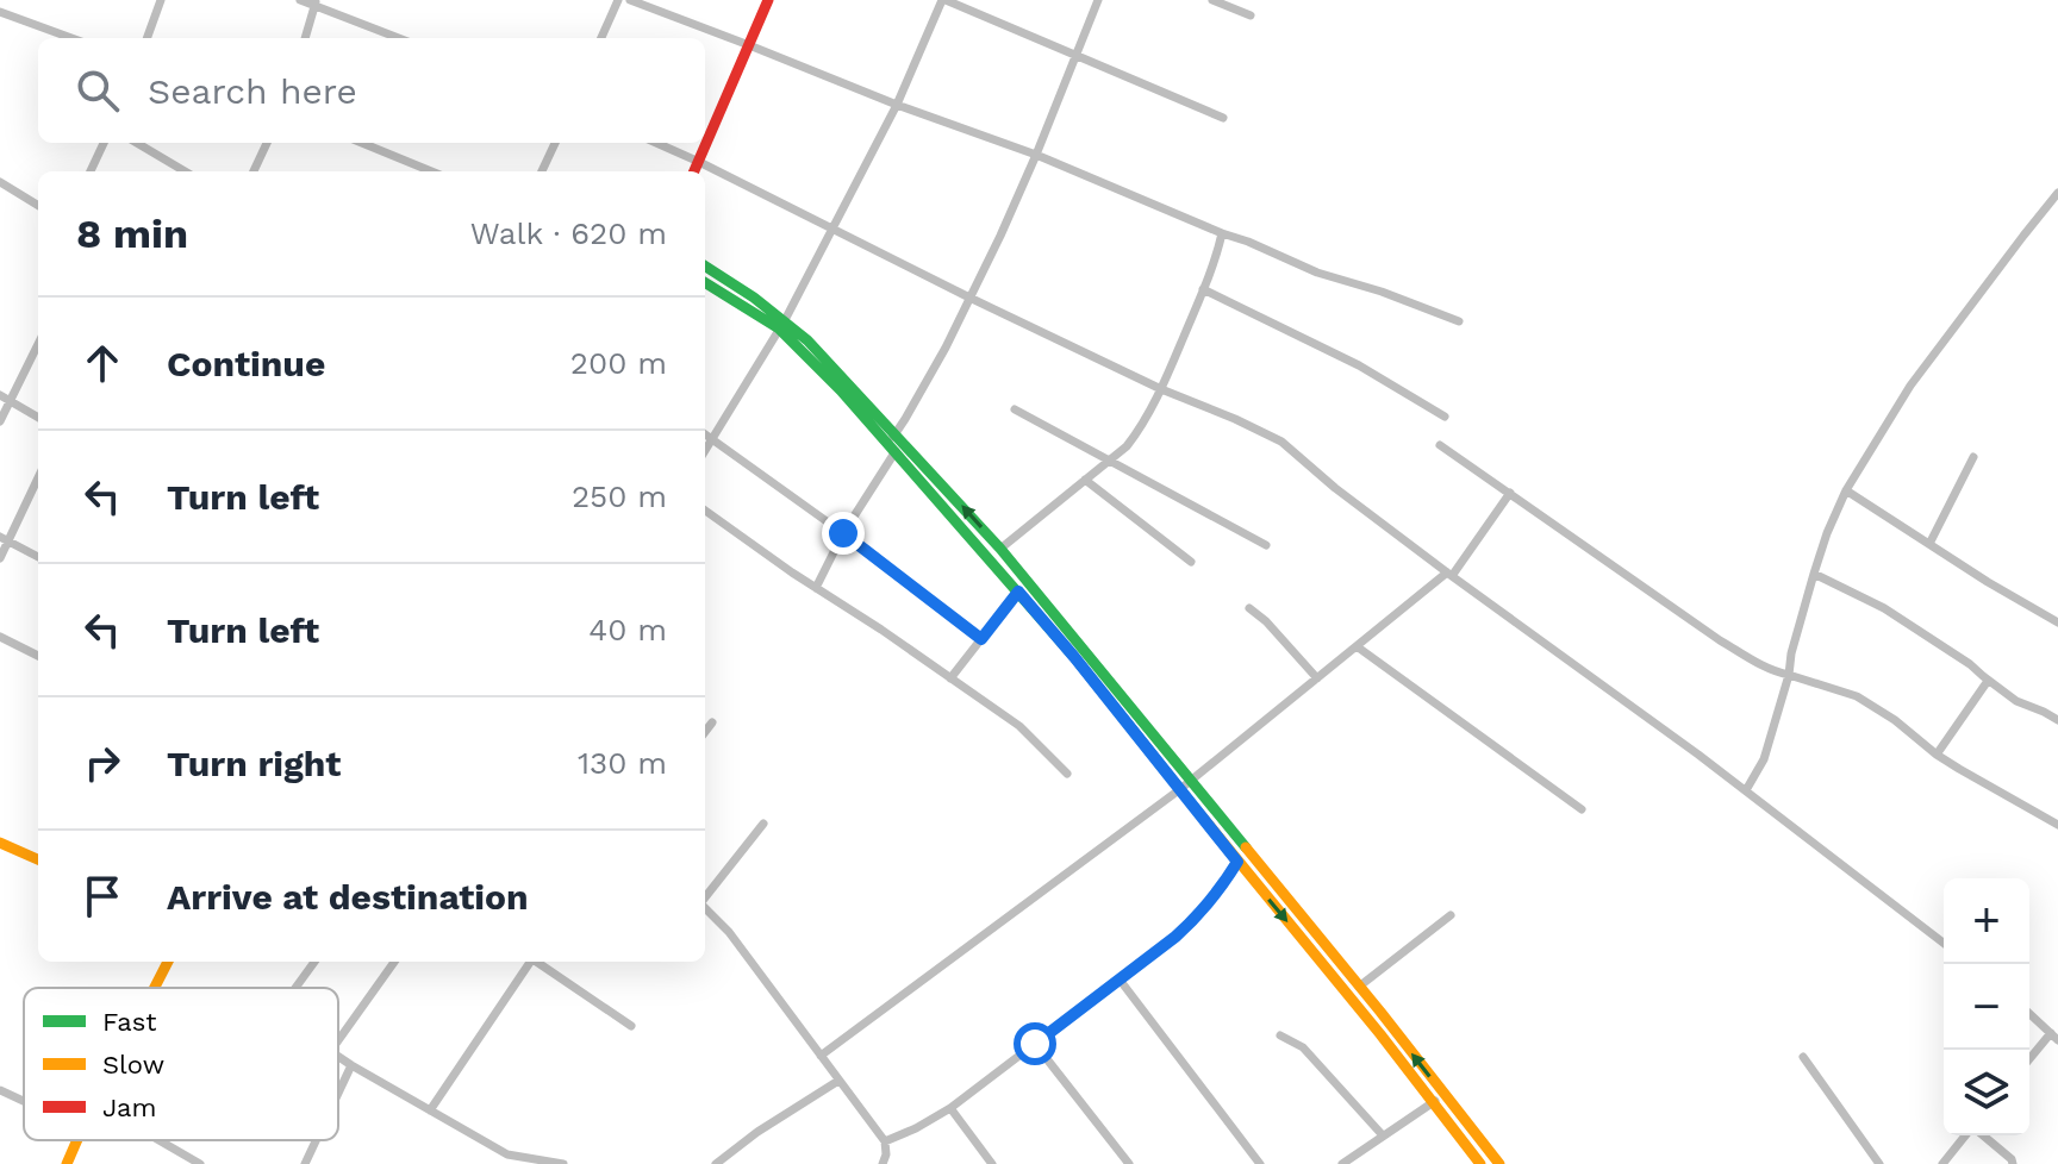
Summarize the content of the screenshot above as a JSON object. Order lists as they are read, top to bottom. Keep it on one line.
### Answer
{"legend":["Fast","Slow","Jam"],"page":{"search":"Search here","heading":["8 min","Walk · 620 m"],"list":[["Continue","200 m"],["Turn left","250 m"],["Turn left","40 m"],["Turn right","130 m"],"Arrive at destination"],"map_buttons":["+","−"]}}
